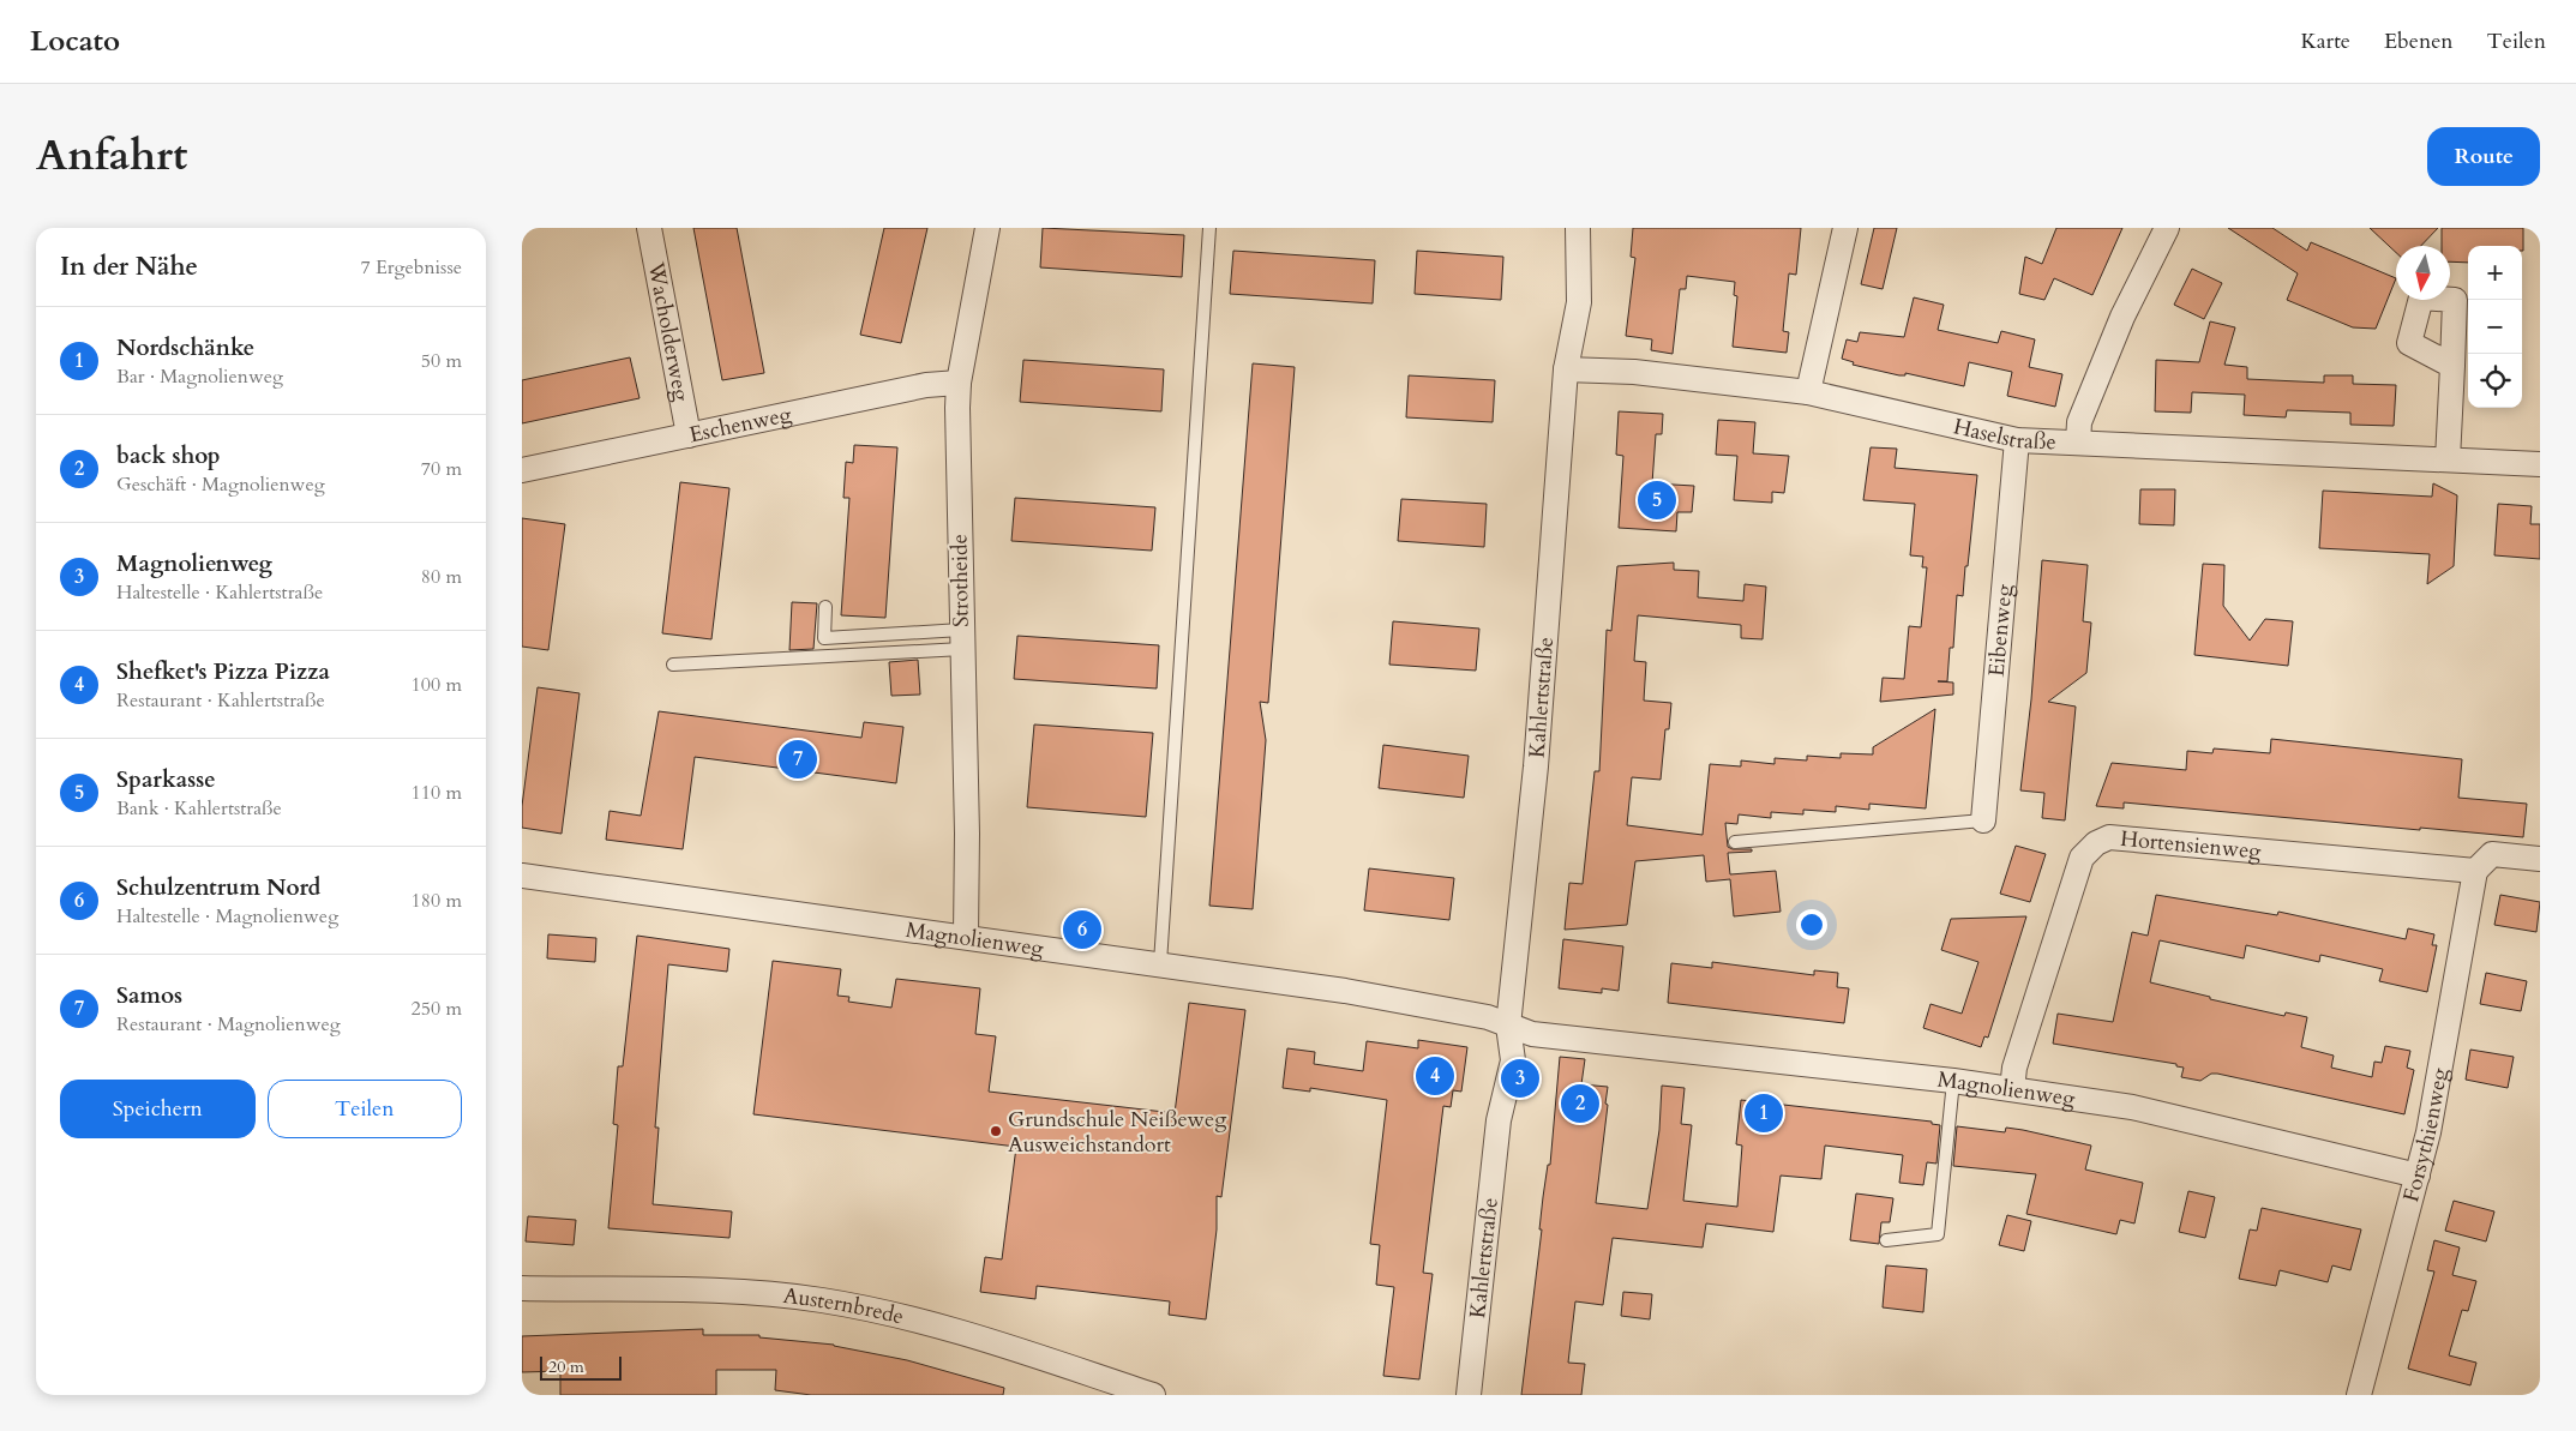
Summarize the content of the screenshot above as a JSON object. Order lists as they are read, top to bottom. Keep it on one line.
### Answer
{"streets":{"street":["Wacholderweg","Eschenweg","Haselstraße","Strotheide","Eibenweg","Kahlertstraße","Hortensienweg","Magnolienweg","Forsythienweg","Austernbrede"]},"crossings":[["Wacholderweg","Eschenweg"],["Eschenweg","Strotheide"],["Haselstraße","Eibenweg"],["Haselstraße","Kahlertstraße"],["Strotheide","Magnolienweg"],["Kahlertstraße","Magnolienweg"],["Hortensienweg","Magnolienweg"],["Hortensienweg","Forsythienweg"],["Magnolienweg","Forsythienweg"]],"places":["Grundschule Neißeweg Ausweichstandort"],"scale_bar":"20 m","north":"bottom","page":{"header":"Locato","nav":["Karte","Ebenen","Teilen"],"title":"Anfahrt","buttons":["Route",["Speichern","Teilen"]],"heading":["In der Nähe","7 Ergebnisse"],"map_buttons":["+","−"],"list":[{"mark":"1","name":"Nordschänke","note":"Bar · Magnolienweg","value":"50 m"},{"mark":"2","name":"back shop","note":"Geschäft · Magnolienweg","value":"70 m"},{"mark":"3","name":"Magnolienweg","note":"Haltestelle · Kahlertstraße","value":"80 m"},{"mark":"4","name":"Shefket's Pizza Pizza","note":"Restaurant · Kahlertstraße","value":"100 m"},{"mark":"5","name":"Sparkasse","note":"Bank · Kahlertstraße","value":"110 m"},{"mark":"6","name":"Schulzentrum Nord","note":"Haltestelle · Magnolienweg","value":"180 m"},{"mark":"7","name":"Samos","note":"Restaurant · Magnolienweg","value":"250 m"}],"pins":["5","7","6","4","3","2","1"],"scale":"20 m"}}
